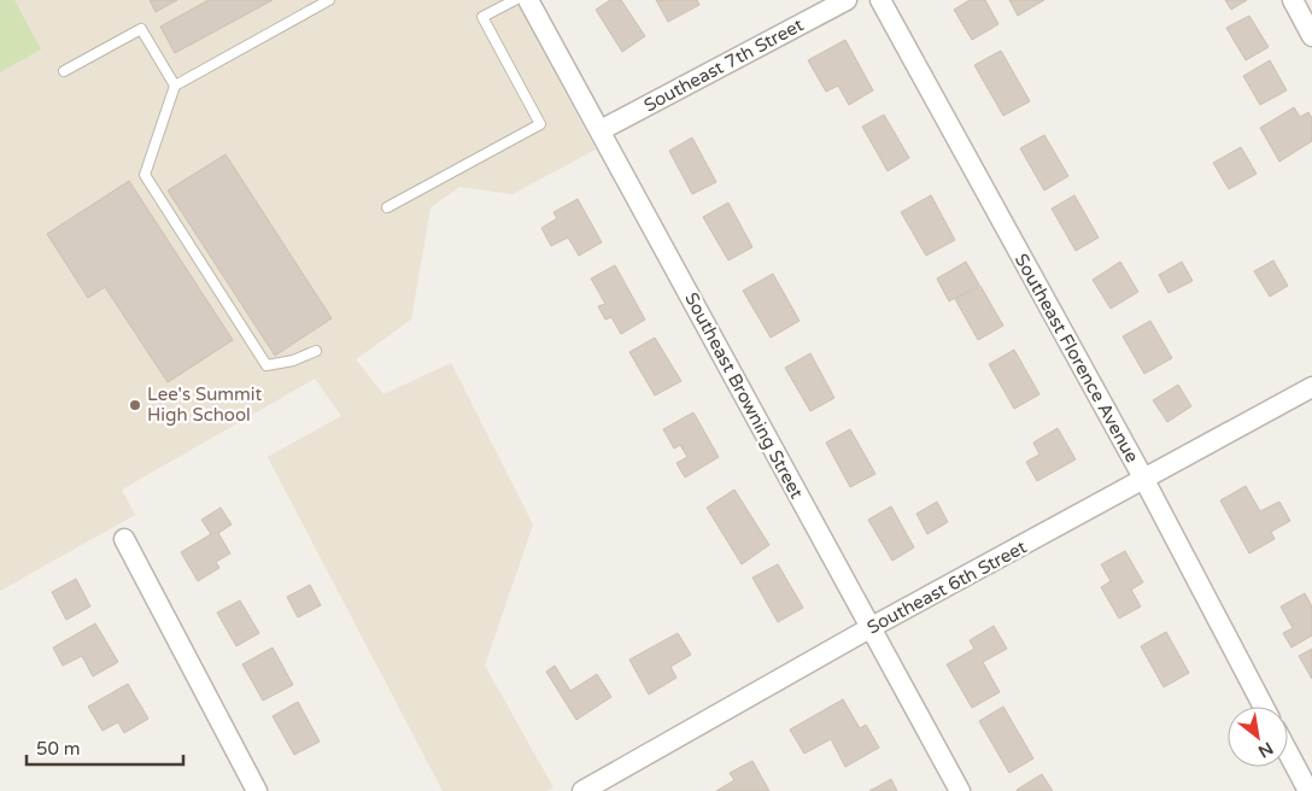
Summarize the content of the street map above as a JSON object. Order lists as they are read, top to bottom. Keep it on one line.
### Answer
{"streets":{"street":["Southeast 7th Street","Southeast Florence Avenue","Southeast Browning Street","Southeast 6th Street"]},"crossings":[["Southeast 7th Street","Southeast Browning Street"],["Southeast Florence Avenue","Southeast 6th Street"],["Southeast Browning Street","Southeast 6th Street"]],"places":["Lee's Summit High School"],"scale_bar":"50 m","north":"bottom right"}
